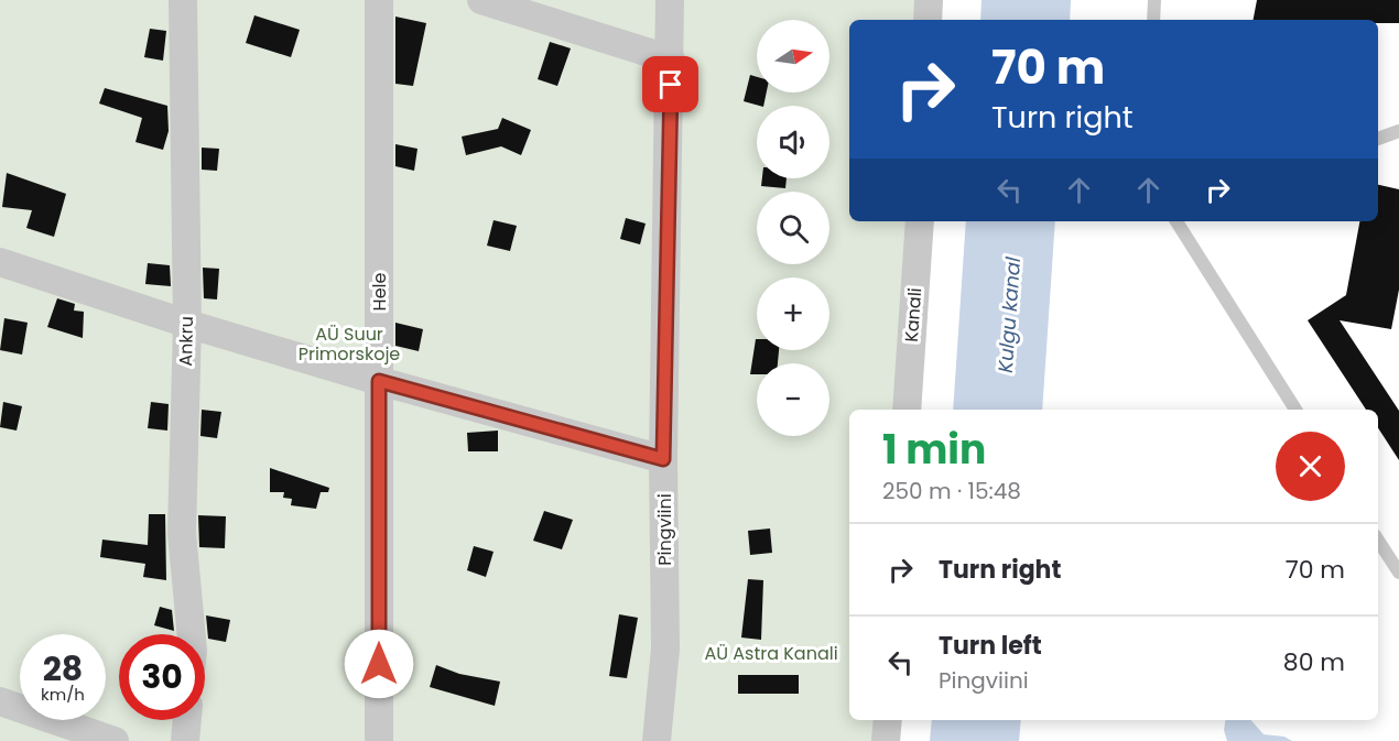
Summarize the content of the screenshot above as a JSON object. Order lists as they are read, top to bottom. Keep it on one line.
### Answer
{"streets":{"street":["Hele","Kanali","Ankru","Pingviini"]},"water":["Kulgu kanal"],"parks":["AÜ Suur Primorskoje","AÜ Astra Kanali"],"north":"right","page":{"map_buttons":["+","−"],"turn":["70 m","Turn right"],"heading":["1 min","250 m · 15:48"],"list":[{"name":"Turn right","value":"70 m"},{"name":"Turn left","note":"Pingviini","value":"80 m"}],"speed":"28 km/h","limit":"30"}}
